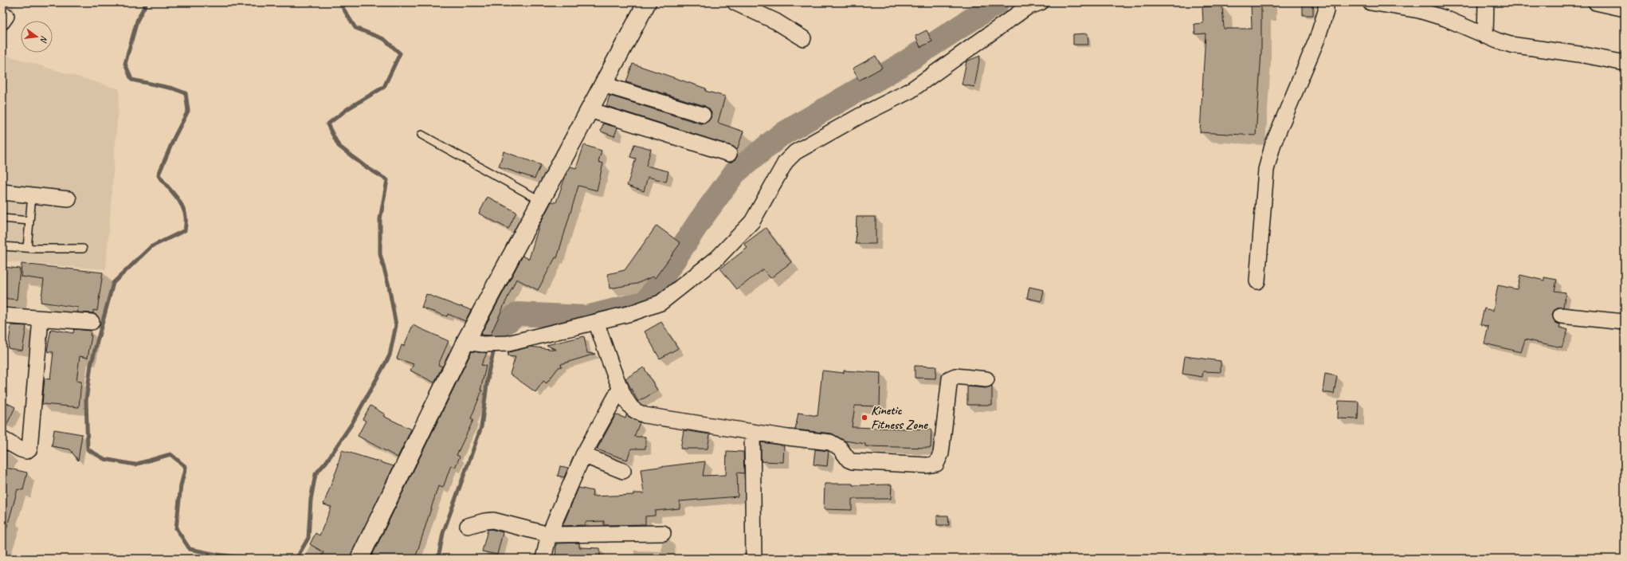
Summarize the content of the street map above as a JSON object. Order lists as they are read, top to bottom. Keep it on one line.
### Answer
{"places":["Kinetic Fitness Zone"],"north":"right"}
